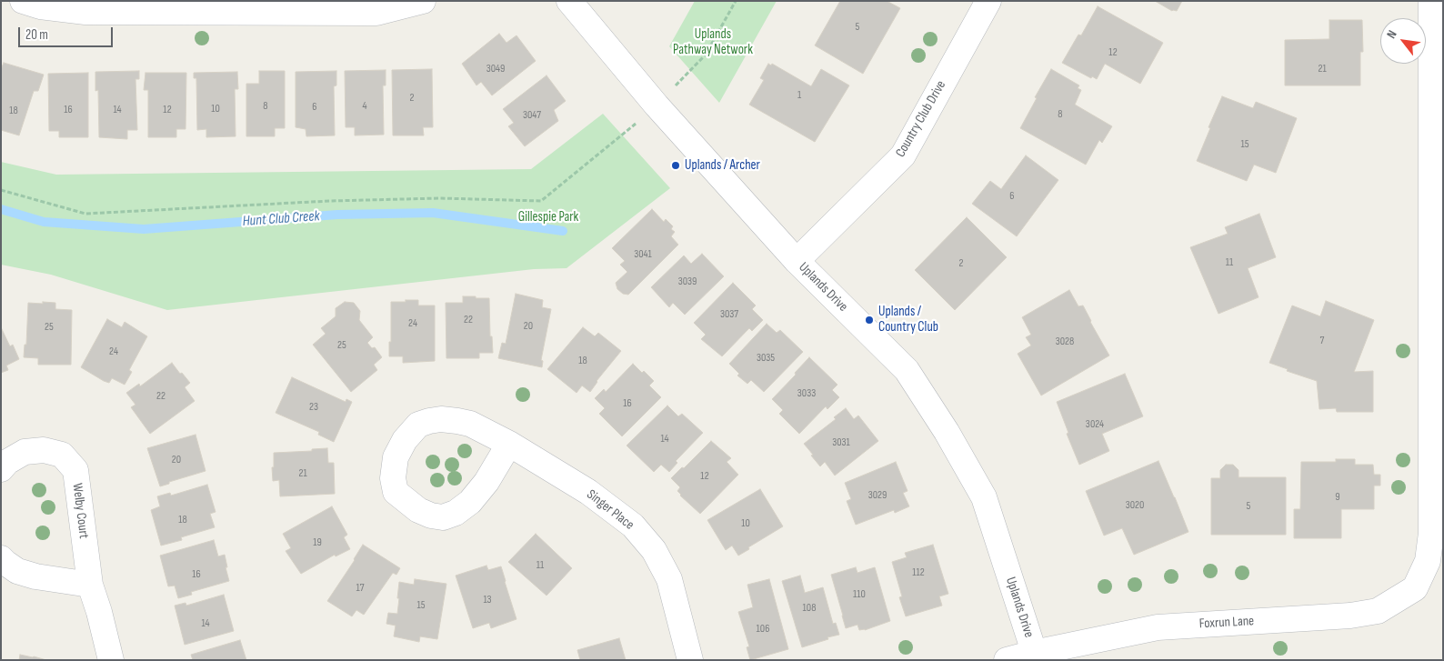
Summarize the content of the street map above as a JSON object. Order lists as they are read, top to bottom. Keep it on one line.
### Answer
{"streets":{"street":["Country Club Drive","Uplands Drive","Singer Place","Welby Court","Foxrun Lane"]},"crossings":[["Country Club Drive","Uplands Drive"],["Uplands Drive","Foxrun Lane"]],"water":["Hunt Club Creek"],"parks":["Uplands Pathway Network","Gillespie Park"],"places":["Uplands / Archer","Uplands / Country Club"],"house_numbers":["5","12","3049","21","1","2","8","4","6","10","16","14","12","18","8","3047","15","6","3041","11","2","3039","3037","22","24","20","25","7","3028","25","24","3035","18","3033","22","16","23","3024","14","3031","20","21","12","3029","9","3020","5","18","10","19","11","112","16","17","110","13","15","108","14","106"],"scale_bar":"20 m","north":"top left"}
